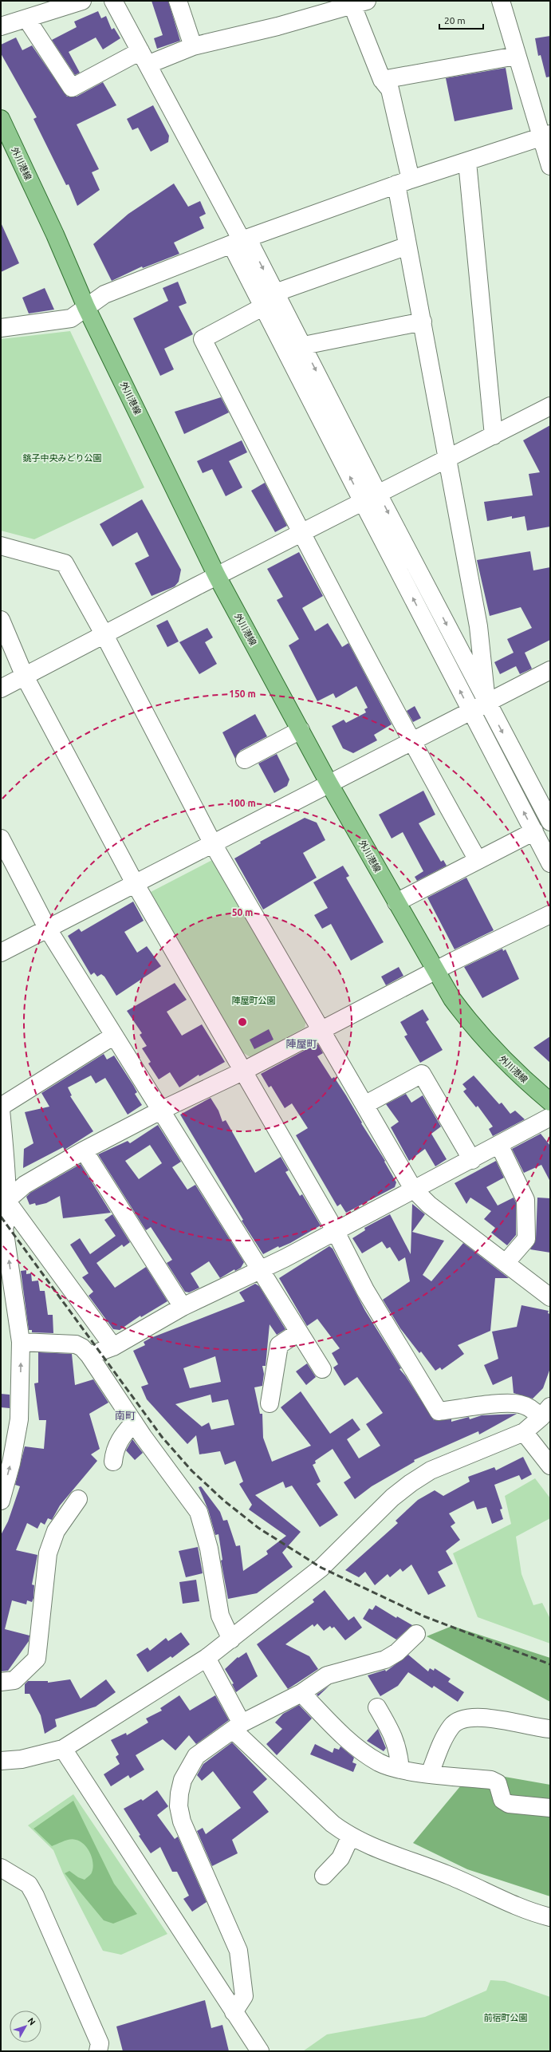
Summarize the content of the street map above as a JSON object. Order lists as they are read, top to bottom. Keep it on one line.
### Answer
{"streets":{"main road":["外川港線"]},"districts":["陣屋町","南町"],"parks":["銚子中央みどり公園","陣屋町公園","前宿町公園"],"scale_bar":"20 m","north":"top right","rings":["150 m","100 m","50 m"]}
